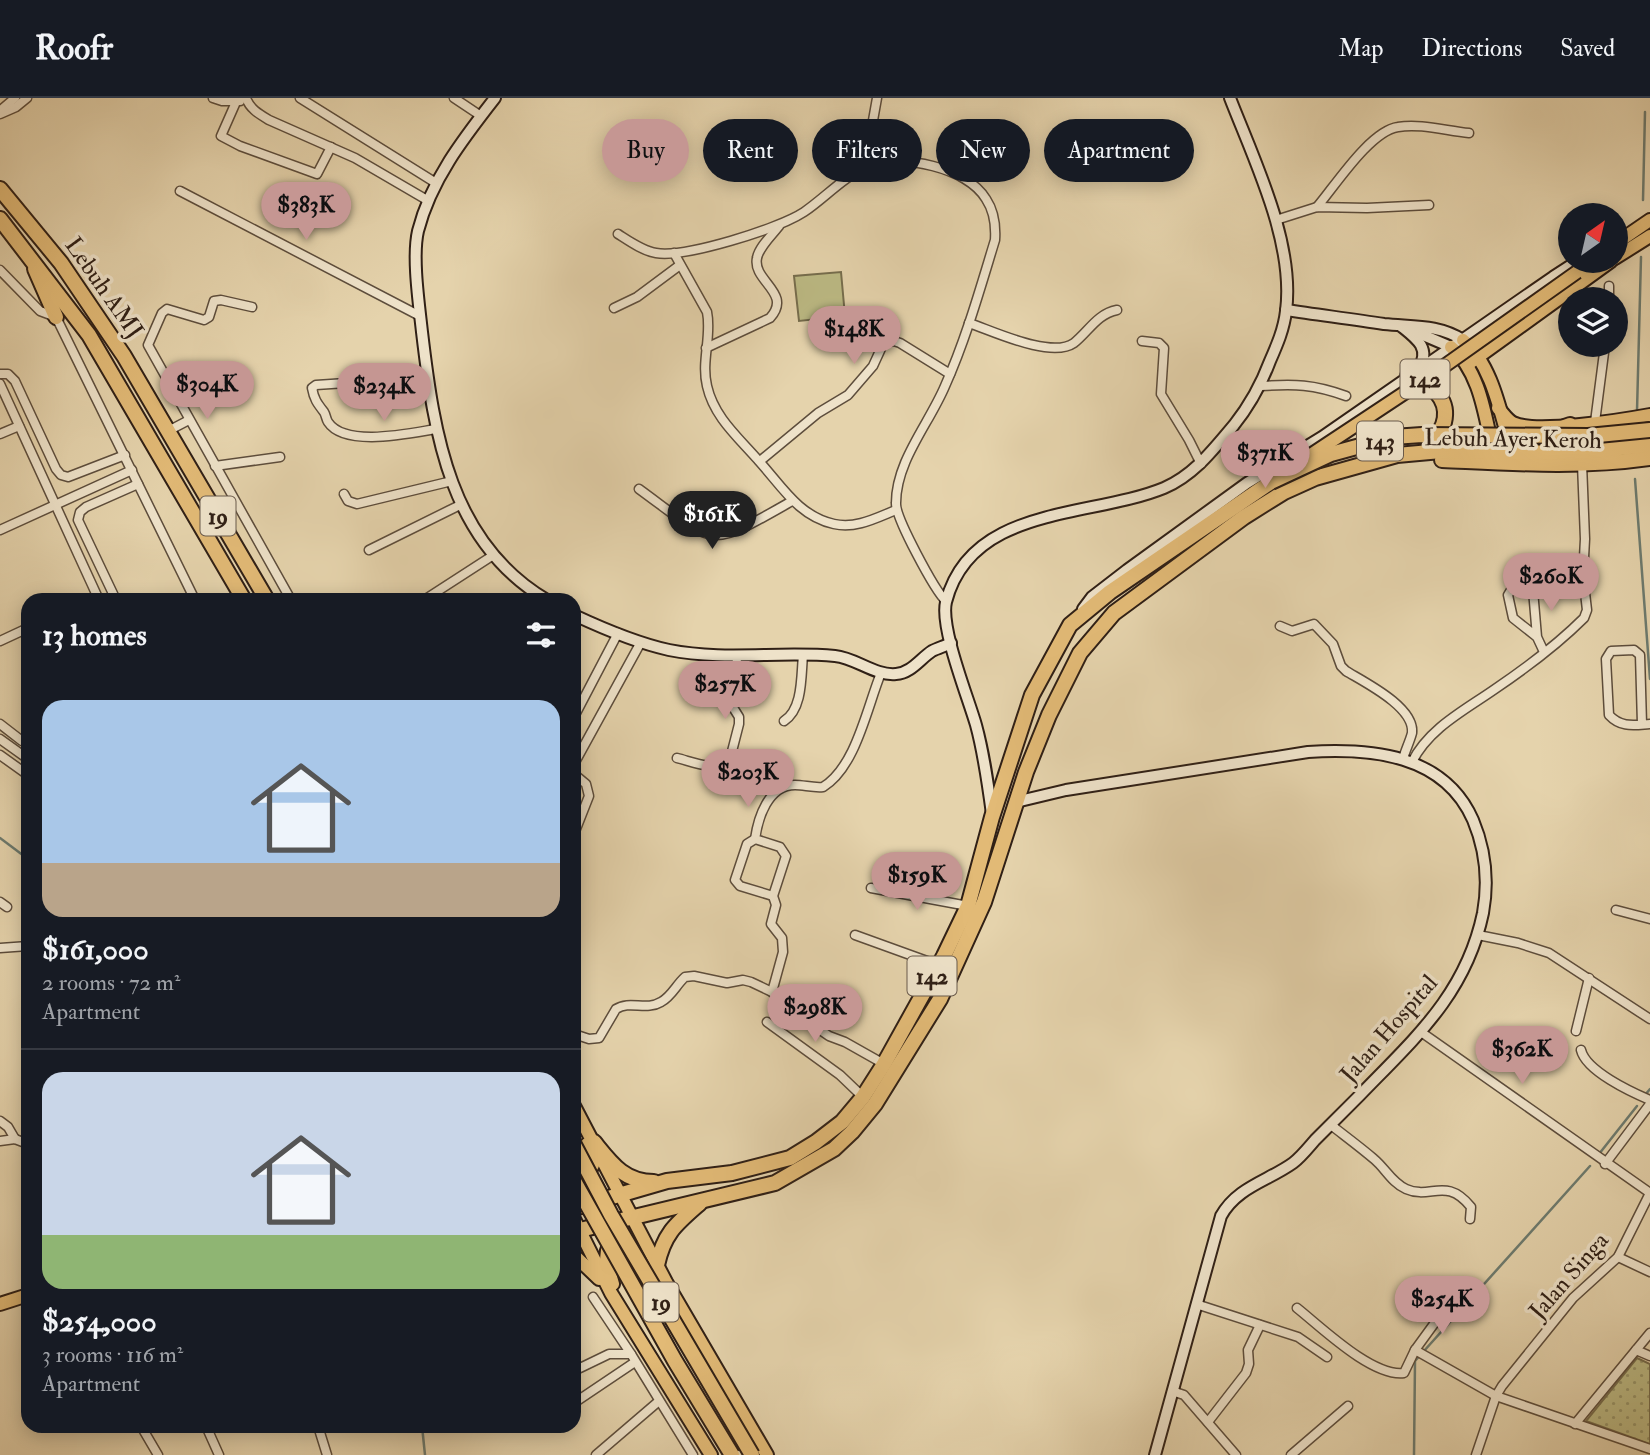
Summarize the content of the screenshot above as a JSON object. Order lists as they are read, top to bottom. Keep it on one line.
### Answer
{"streets":{"highway":["Lebuh AMJ","142","Lebuh Ayer Keroh","143","19"],"street":["Jalan Hospital","Jalan Singa"]},"crossings":[["142","Lebuh Ayer Keroh"],["142","143"],["142","Jalan Hospital"],["Lebuh Ayer Keroh","143"]],"north":"top right","page":{"header":"Roofr","nav":["Map","Directions","Saved"],"chip":["Buy","Rent","Filters","New","Apartment"],"price":["$383K","$148K","$304K","$234K","$371K","$161K","$260K","$257K","$203K","$159K","$298K","$362K","$254K"],"heading":"13 homes","list":[{"name":"$161,000","note":"2 rooms · 72 m² · Apartment"},{"name":"$254,000","note":"3 rooms · 116 m² · Apartment"}]}}
